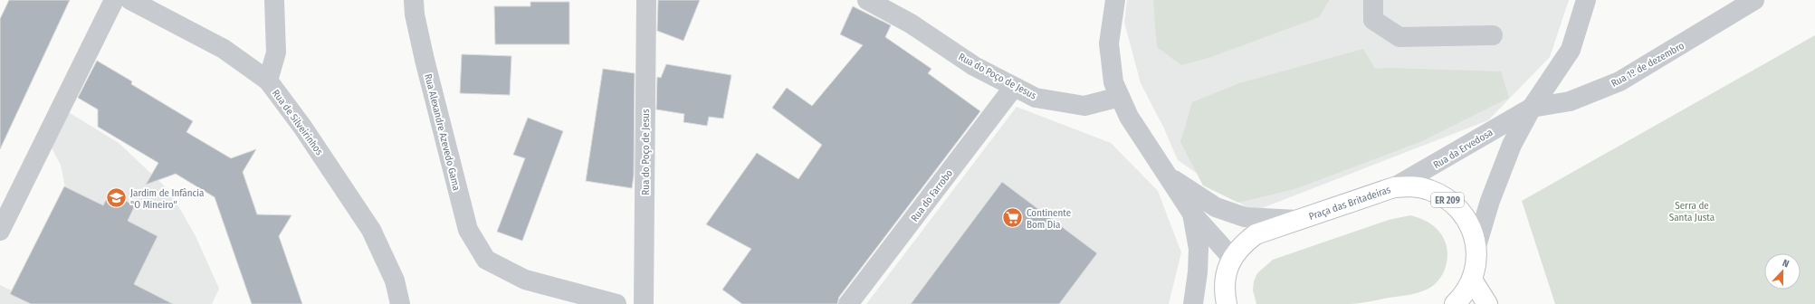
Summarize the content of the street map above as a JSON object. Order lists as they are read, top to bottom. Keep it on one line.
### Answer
{"streets":{"main road":["ER 209","Praça das Britadeiras"],"street":["Rua 1º de dezembro","Rua do Poço de Jesus","Rua de Silveirinhos","Rua Alexandre Azevedo Gama","Rua da Ervedosa","Rua do Farrobo"]},"crossings":[["Rua 1º de dezembro","Rua da Ervedosa"],["Rua do Poço de Jesus","Rua do Farrobo"],["Rua da Ervedosa","Praça das Britadeiras"]],"parks":["Serra de Santa Justa"],"places":{"school or university":["Jardim de Infância \"O Mineiro\""],"supermarket":["Continente Bom Dia"]},"north":"top"}
